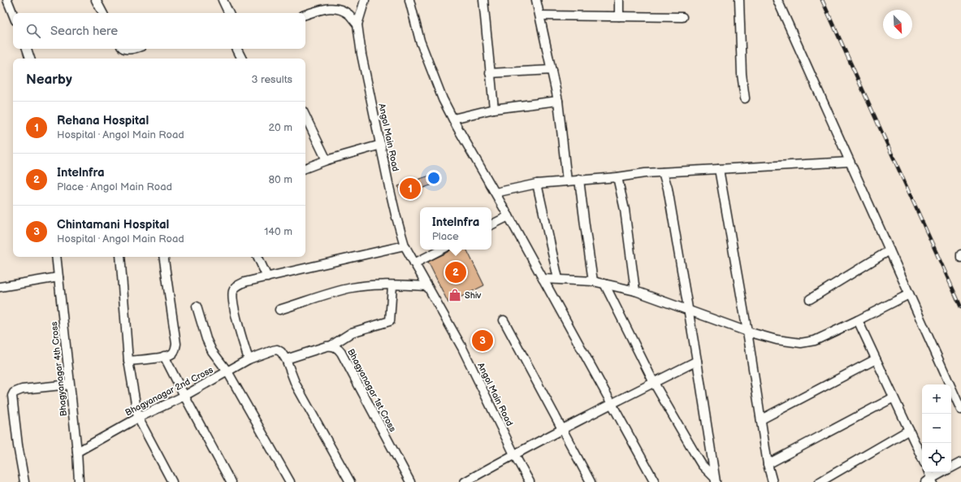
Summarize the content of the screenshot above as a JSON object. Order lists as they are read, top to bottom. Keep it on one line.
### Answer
{"streets":{"street":["Angol Main Road","Bhagyanagar 4th Cross","Bhagyanagar 1st Cross","Bhagyanagar 2nd Cross"]},"crossings":[["Bhagyanagar 4th Cross","Bhagyanagar 2nd Cross"]],"places":{"shop":["Shiv"]},"north":"bottom right","page":{"search":"Search here","heading":["Nearby","3 results"],"list":[{"mark":"1","name":"Rehana Hospital","note":"Hospital · Angol Main Road","value":"20 m"},{"mark":"2","name":"Intelnfra","note":"Place · Angol Main Road","value":"80 m"},{"mark":"3","name":"Chintamani Hospital","note":"Hospital · Angol Main Road","value":"140 m"}],"pins":["1","2","3"],"popup":["Intelnfra","Place"],"map_buttons":["+","−"]}}
